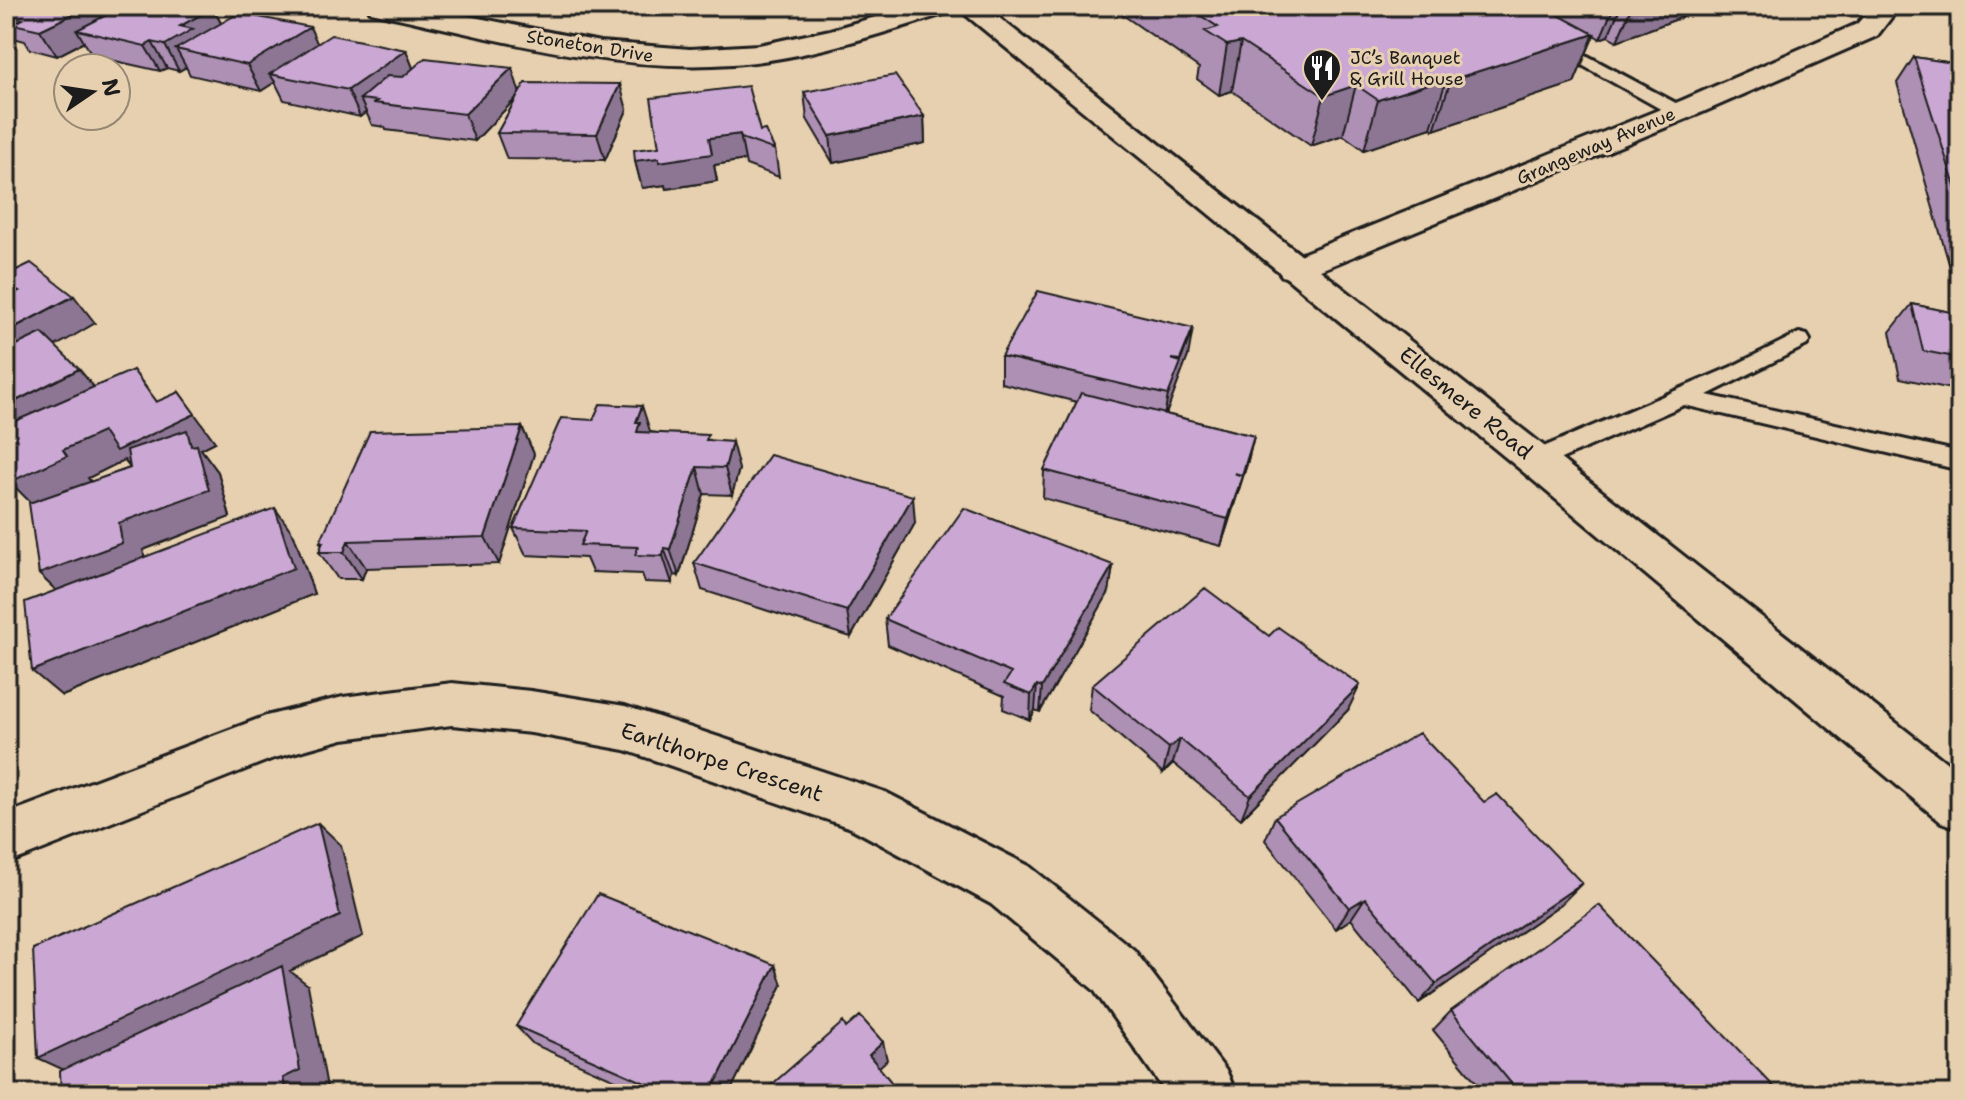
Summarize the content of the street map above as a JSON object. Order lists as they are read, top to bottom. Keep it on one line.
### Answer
{"streets":{"street":["Stoneton Drive","Grangeway Avenue","Ellesmere Road","Earlthorpe Crescent"]},"crossings":[["Grangeway Avenue","Ellesmere Road"]],"places":{"restaurant":["JC’s Banquet & Grill House"]},"north":"right"}
